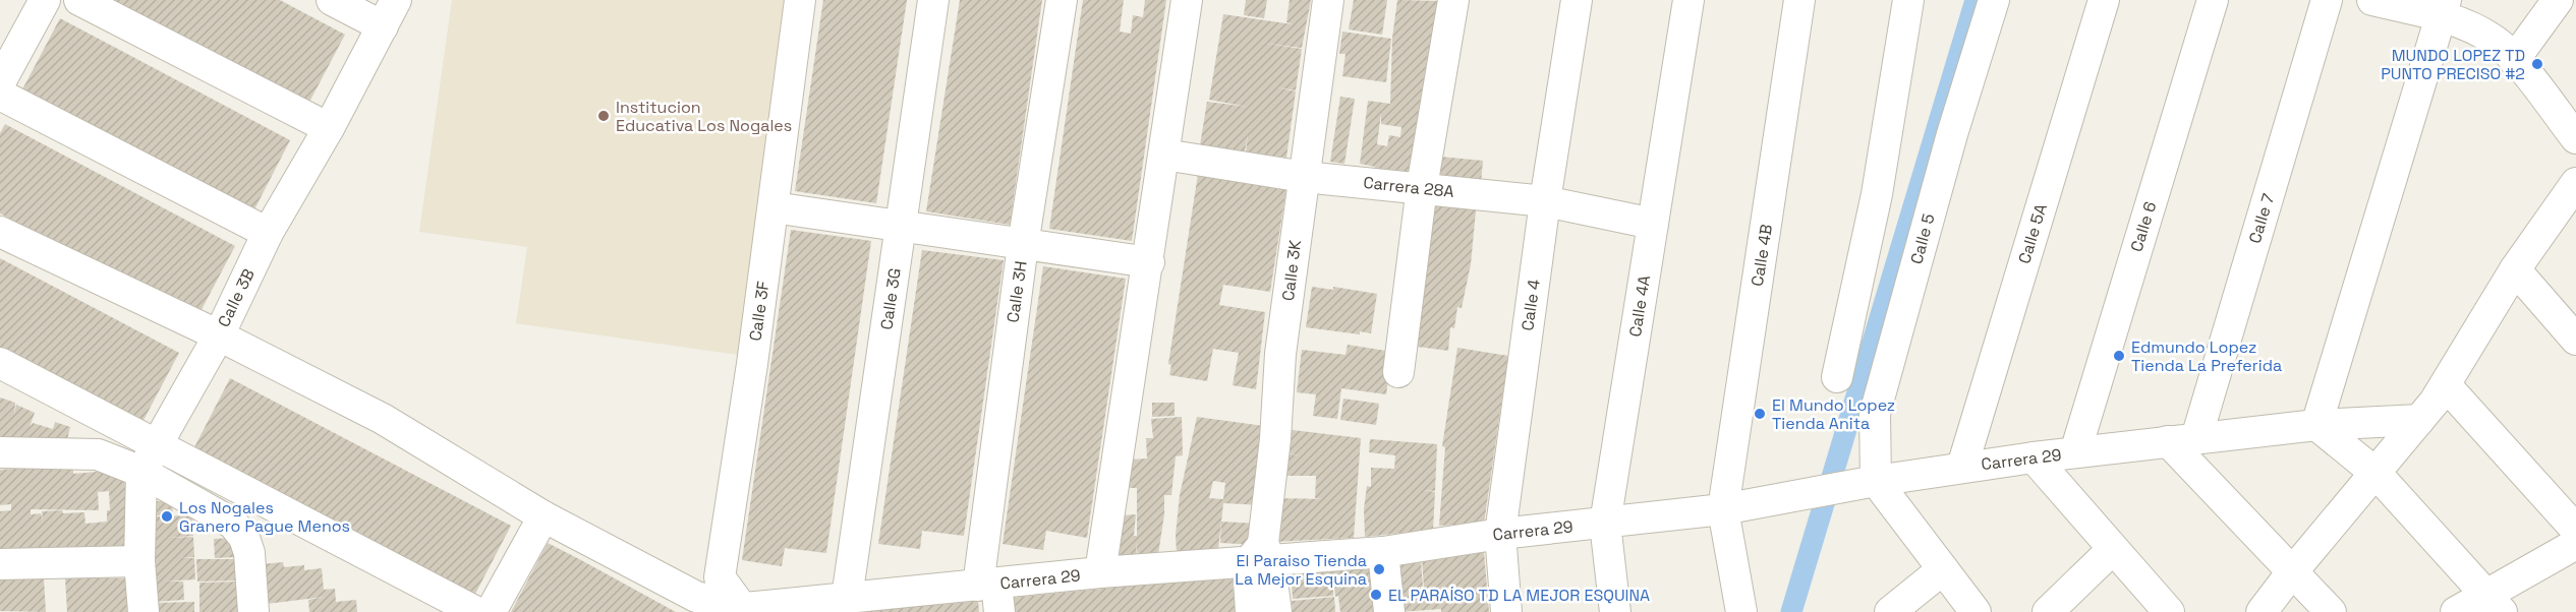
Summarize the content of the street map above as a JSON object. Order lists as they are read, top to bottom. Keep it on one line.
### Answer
{"streets":{"street":["Carrera 28A","Calle 7","Calle 6","Calle 5A","Calle 5","Calle 4B","Calle 3K","Calle 3H","Calle 3B","Calle 3G","Calle 4","Calle 4A","Calle 3F","Carrera 29"]},"crossings":[["Carrera 28A","Calle 3K"],["Carrera 28A","Calle 4"],["Carrera 28A","Calle 4A"],["Calle 7","Carrera 29"],["Calle 6","Carrera 29"],["Calle 5A","Carrera 29"],["Calle 5","Carrera 29"],["Calle 4B","Carrera 29"],["Calle 3K","Carrera 29"],["Calle 3H","Carrera 29"],["Calle 3B","Carrera 29"],["Calle 3G","Carrera 29"],["Calle 4","Carrera 29"],["Calle 4A","Carrera 29"],["Calle 3F","Carrera 29"]],"places":["MUNDO LOPEZ TD PUNTO PRECISO #2","Institucion Educativa Los Nogales","Edmundo Lopez Tienda La Preferida","El Mundo Lopez Tienda Anita","Los Nogales Granero Pague Menos","El Paraiso Tienda La Mejor Esquina","EL PARAÍSO TD LA MEJOR ESQUINA"]}
